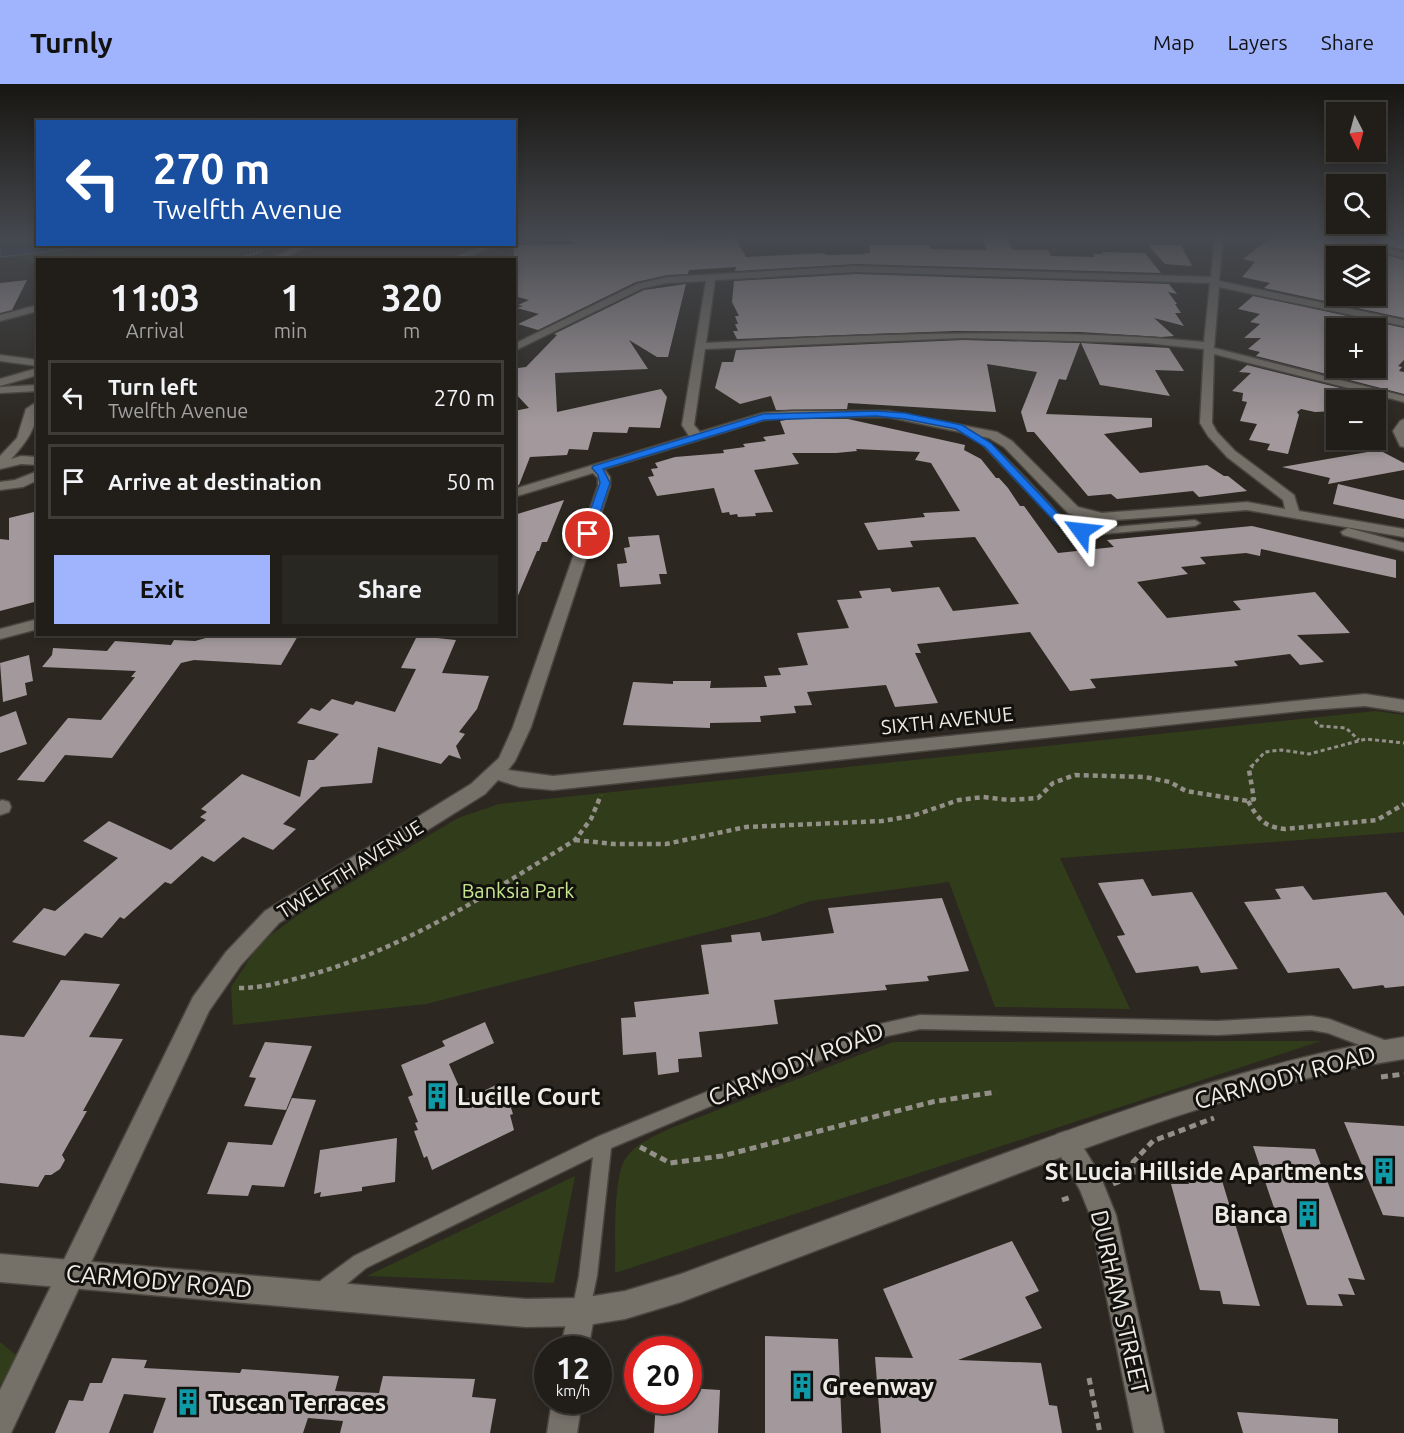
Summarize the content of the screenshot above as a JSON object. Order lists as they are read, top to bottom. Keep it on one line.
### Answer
{"streets":{"street":["SIXTH AVENUE","TWELFTH AVENUE","CARMODY ROAD","DURHAM STREET"]},"crossings":[["SIXTH AVENUE","TWELFTH AVENUE"],["TWELFTH AVENUE","CARMODY ROAD"],["CARMODY ROAD","DURHAM STREET"]],"parks":["Banksia Park"],"places":{"building":["Lucille Court","St Lucia Hillside Apartments","Bianca","Greenway","Tuscan Terraces"]},"north":"bottom","page":{"header":"Turnly","nav":["Map","Layers","Share"],"map_buttons":["+","−"],"turn":["270 m","Twelfth Avenue"],"eta":["11:03","Arrival","1","min","320","m"],"list":[{"name":"Turn left","note":"Twelfth Avenue","value":"270 m"},{"name":"Arrive at destination","value":"50 m"}],"buttons":["Exit","Share"],"speed":"12 km/h","limit":"20"}}
